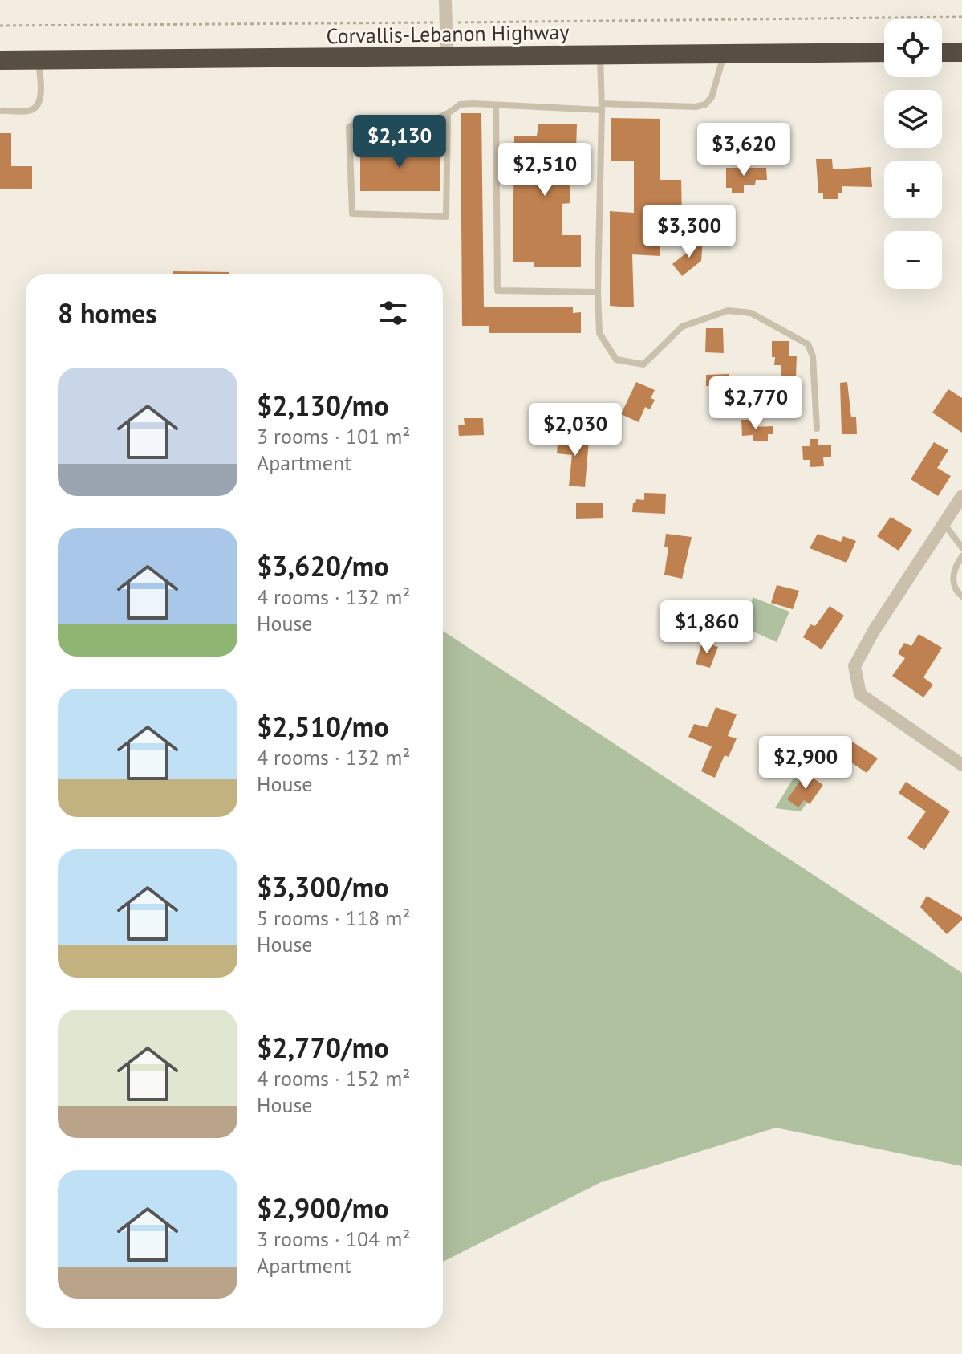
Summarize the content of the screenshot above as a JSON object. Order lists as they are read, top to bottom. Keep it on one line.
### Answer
{"streets":{"highway":["Corvallis-Lebanon Highway"]},"page":{"map_buttons":["+","−"],"price":["$2,130","$3,620","$2,510","$3,300","$2,770","$2,030","$1,860","$2,900"],"heading":"8 homes","list":[{"name":"$2,130/mo","note":"3 rooms · 101 m² · Apartment"},{"name":"$3,620/mo","note":"4 rooms · 132 m² · House"},{"name":"$2,510/mo","note":"4 rooms · 132 m² · House"},{"name":"$3,300/mo","note":"5 rooms · 118 m² · House"},{"name":"$2,770/mo","note":"4 rooms · 152 m² · House"},{"name":"$2,900/mo","note":"3 rooms · 104 m² · Apartment"}]}}
